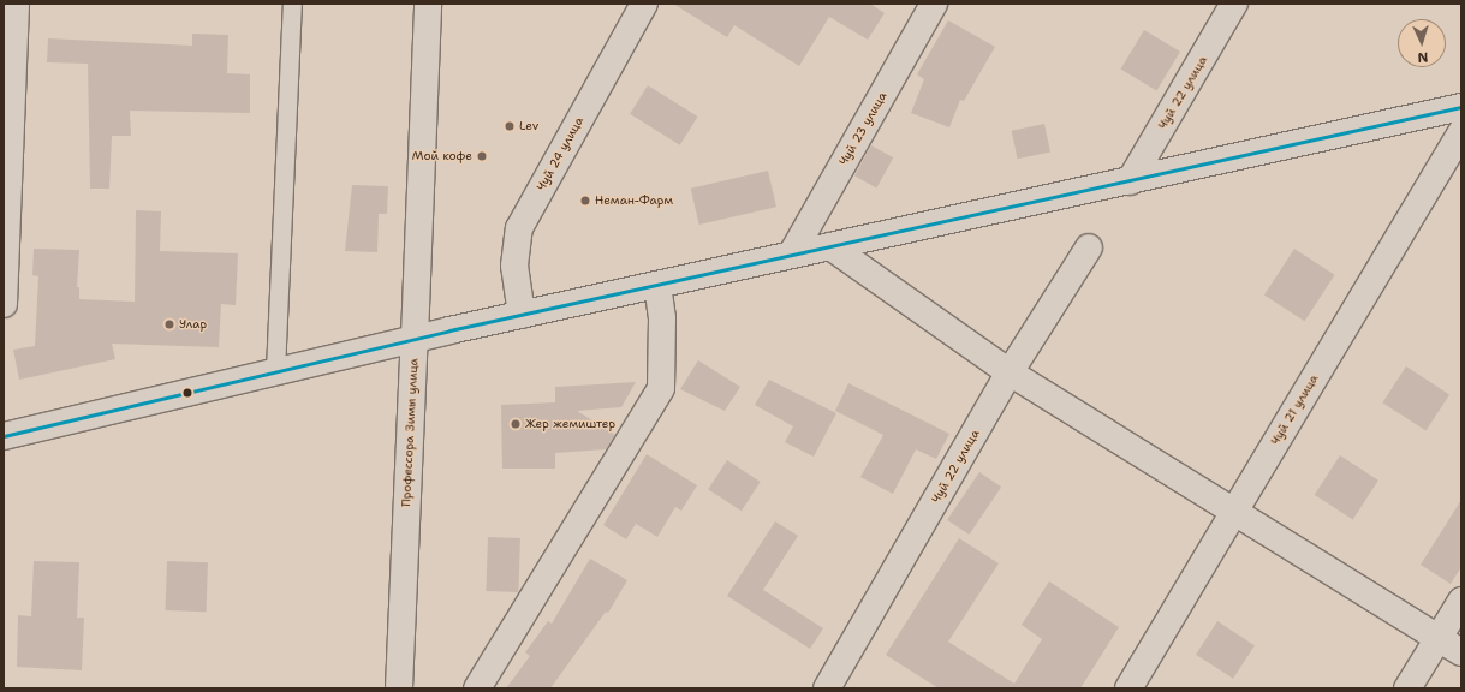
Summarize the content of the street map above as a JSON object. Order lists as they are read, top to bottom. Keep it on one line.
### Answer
{"streets":{"street":["Чуй 22 улица","Чуй 23 улица","Чуй 24 улица","Чуй 21 улица","Профессора Зимы улица"]},"places":["Lev","Мой кофе","Неман-Фарм","Улар","Жер жемиштер"],"north":"bottom"}
